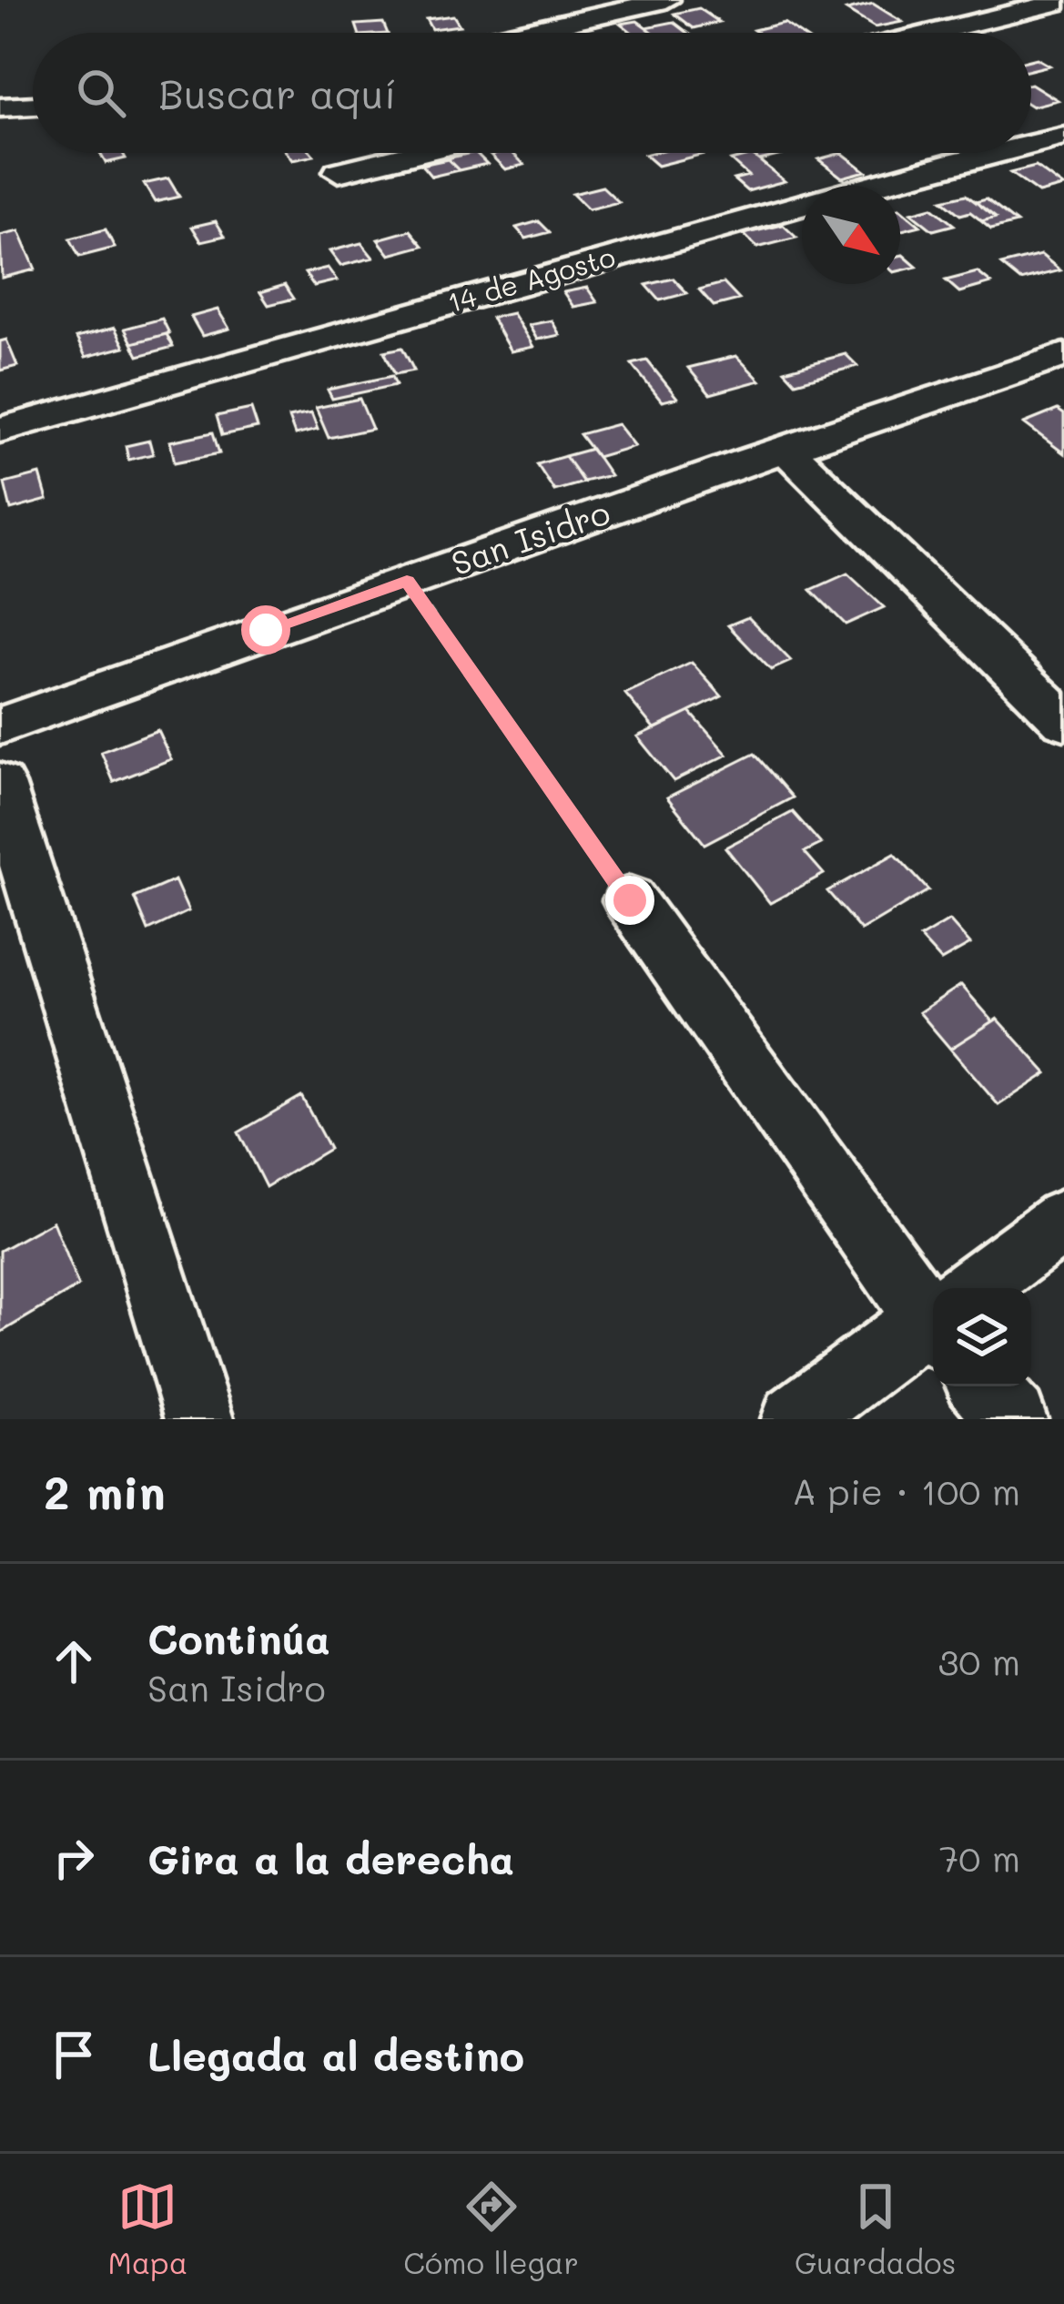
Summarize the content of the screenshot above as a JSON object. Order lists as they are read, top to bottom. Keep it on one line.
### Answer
{"streets":{"street":["14 de Agosto","San Isidro"]},"north":"bottom right","page":{"search":"Buscar aquí","heading":["2 min","A pie · 100 m"],"list":[["Continúa","San Isidro","30 m"],["Gira a la derecha","70 m"],"Llegada al destino"],"nav":["Mapa","Cómo llegar","Guardados"]}}
